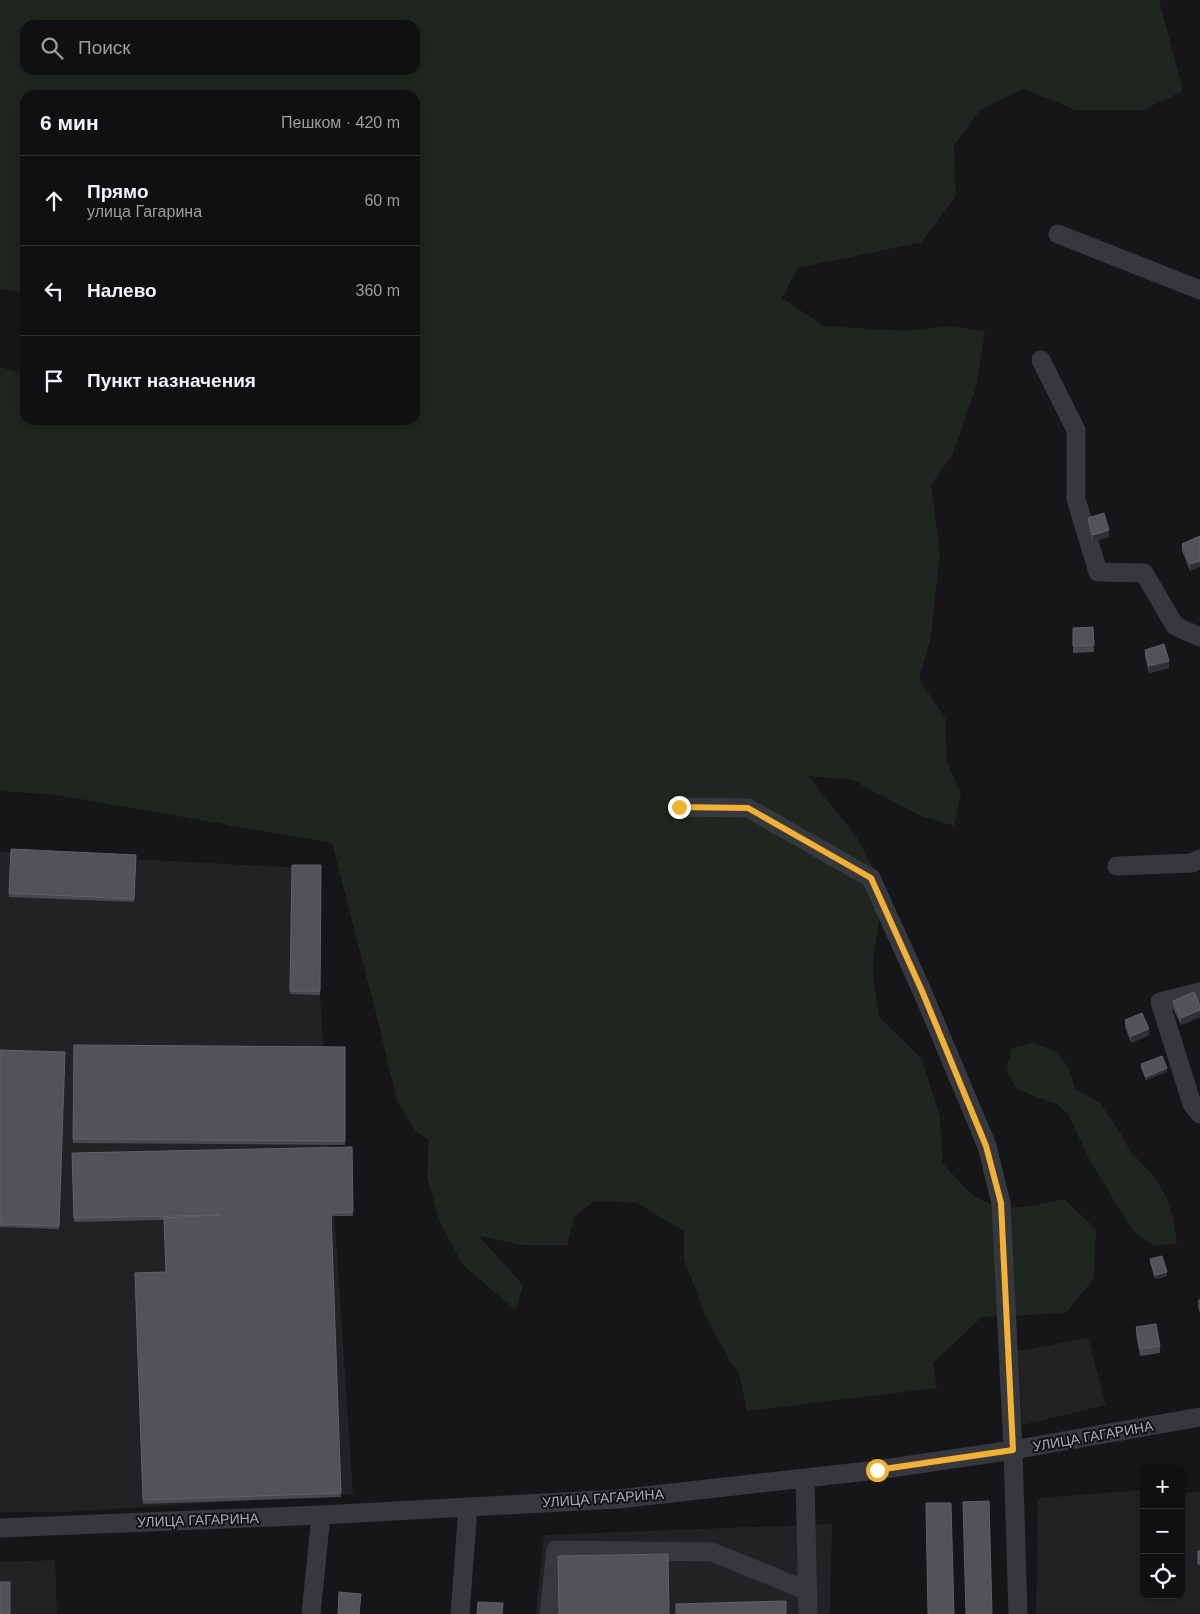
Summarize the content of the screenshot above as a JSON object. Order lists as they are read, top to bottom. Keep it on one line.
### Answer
{"streets":{"street":["УЛИЦА ГАГАРИНА"]},"page":{"search":"Поиск","heading":["6 мин","Пешком · 420 m"],"list":[["Прямо","улица Гагарина","60 m"],["Налево","360 m"],"Пункт назначения"],"map_buttons":["+","−"]}}
